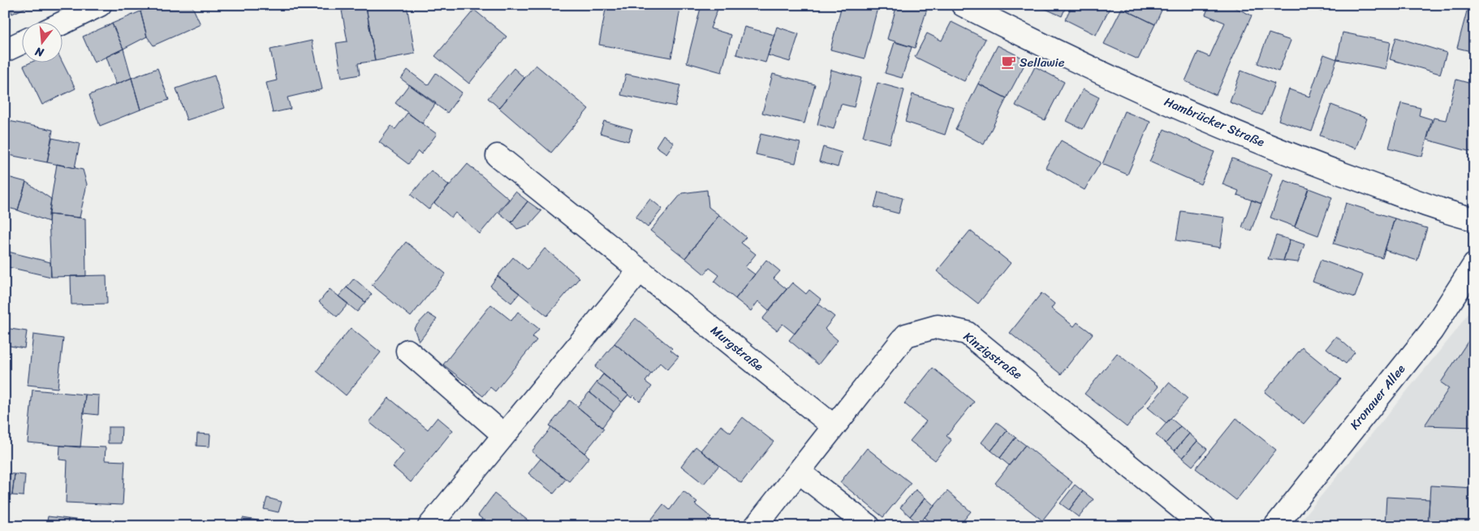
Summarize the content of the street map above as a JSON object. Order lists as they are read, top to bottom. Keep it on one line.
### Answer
{"streets":{"street":["Hambrücker Straße","Murgstraße","Kinzigstraße","Kronauer Allee"]},"crossings":[["Murgstraße","Kinzigstraße"]],"places":{"cafe":["Sellawie"]},"north":"bottom"}
